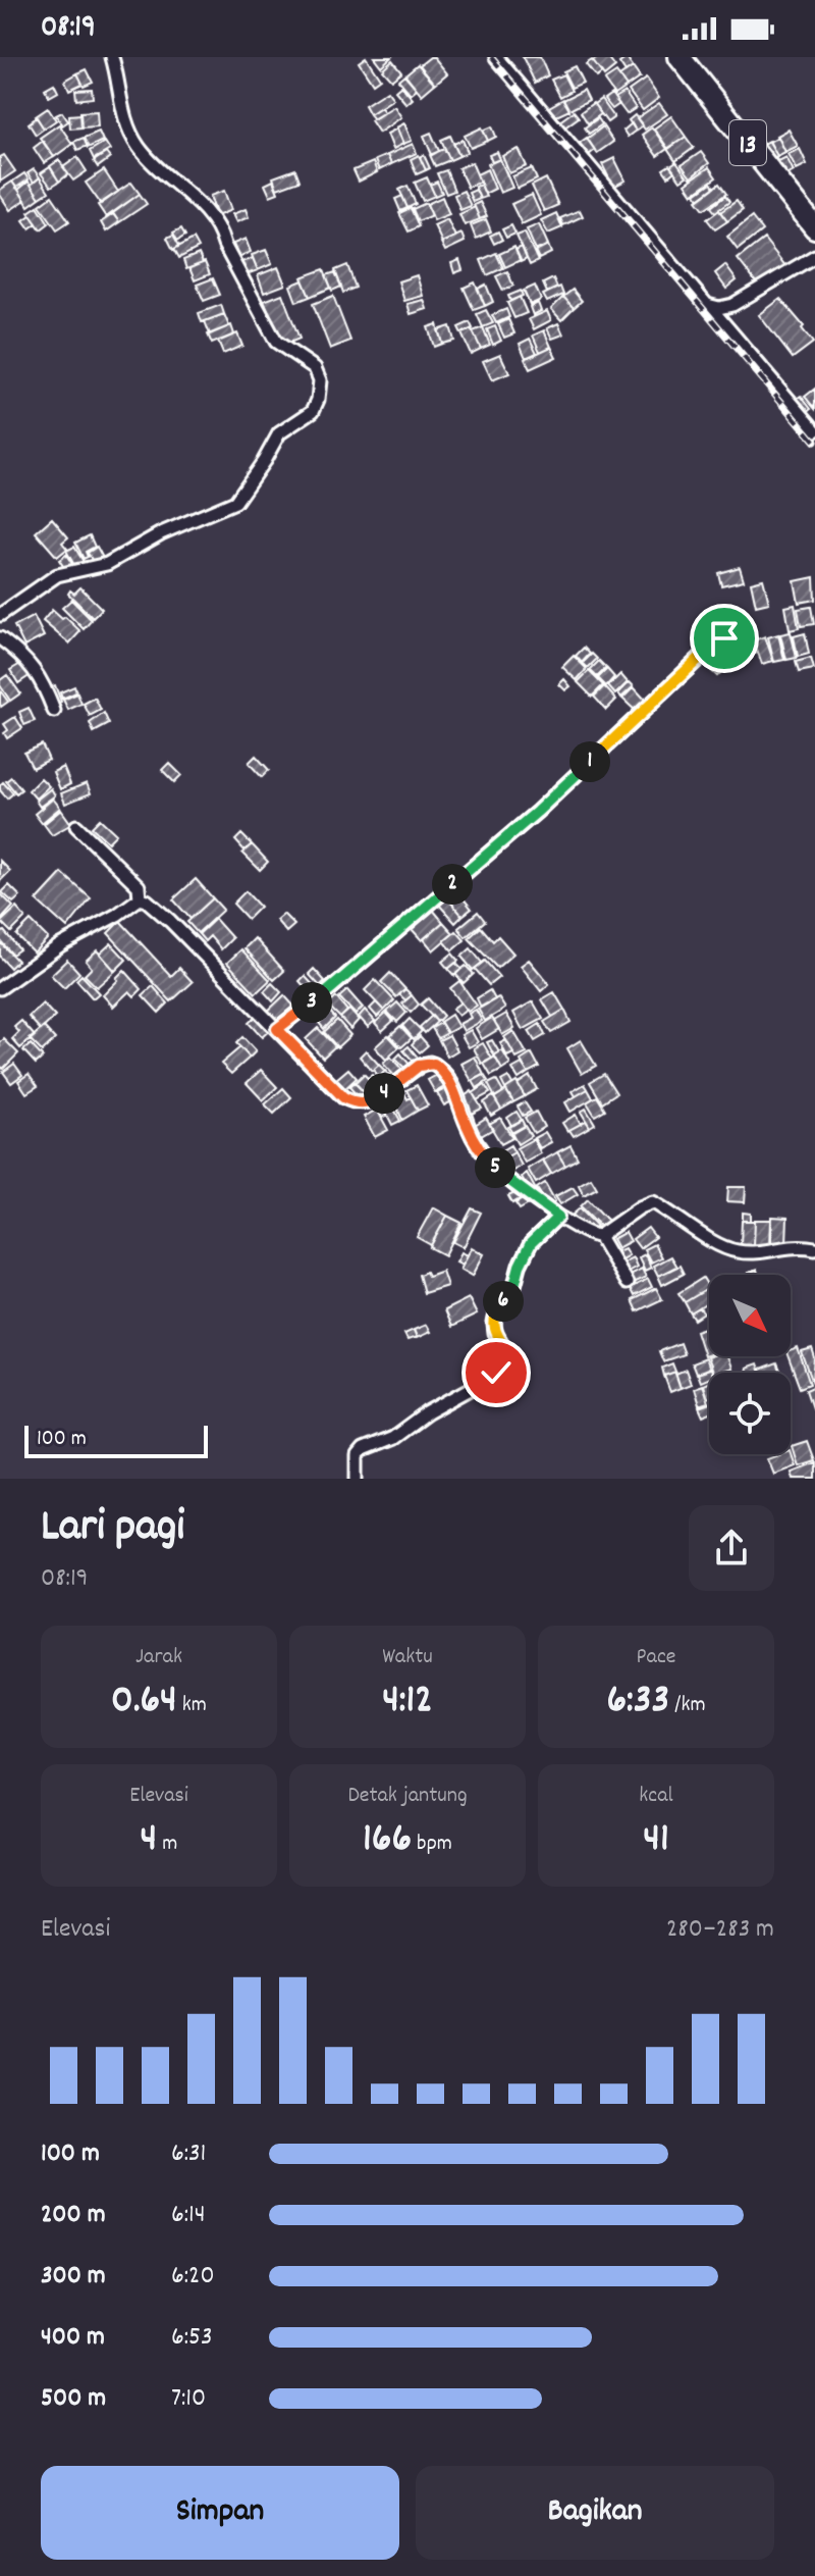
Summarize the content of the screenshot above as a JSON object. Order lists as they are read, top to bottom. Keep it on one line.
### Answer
{"streets":{"highway":["13"]},"scale_bar":"100 m","north":"bottom right","page":{"status":"08:19","pins":["1","2","3","4","5","6"],"scale":"100 m","heading":["Lari pagi","08:19"],"stats":[["Jarak","0.64 km"],["Waktu","4:12"],["Pace","6:33 /km"],["Elevasi","4 m"],["Detak jantung","166 bpm"],["kcal","41"]],"chart":["Elevasi","280–283 m"],"list":[{"name":"100 m","note":"6:31"},{"name":"200 m","note":"6:14"},{"name":"300 m","note":"6:20"},{"name":"400 m","note":"6:53"},{"name":"500 m","note":"7:10"}],"buttons":["Simpan","Bagikan"]}}
